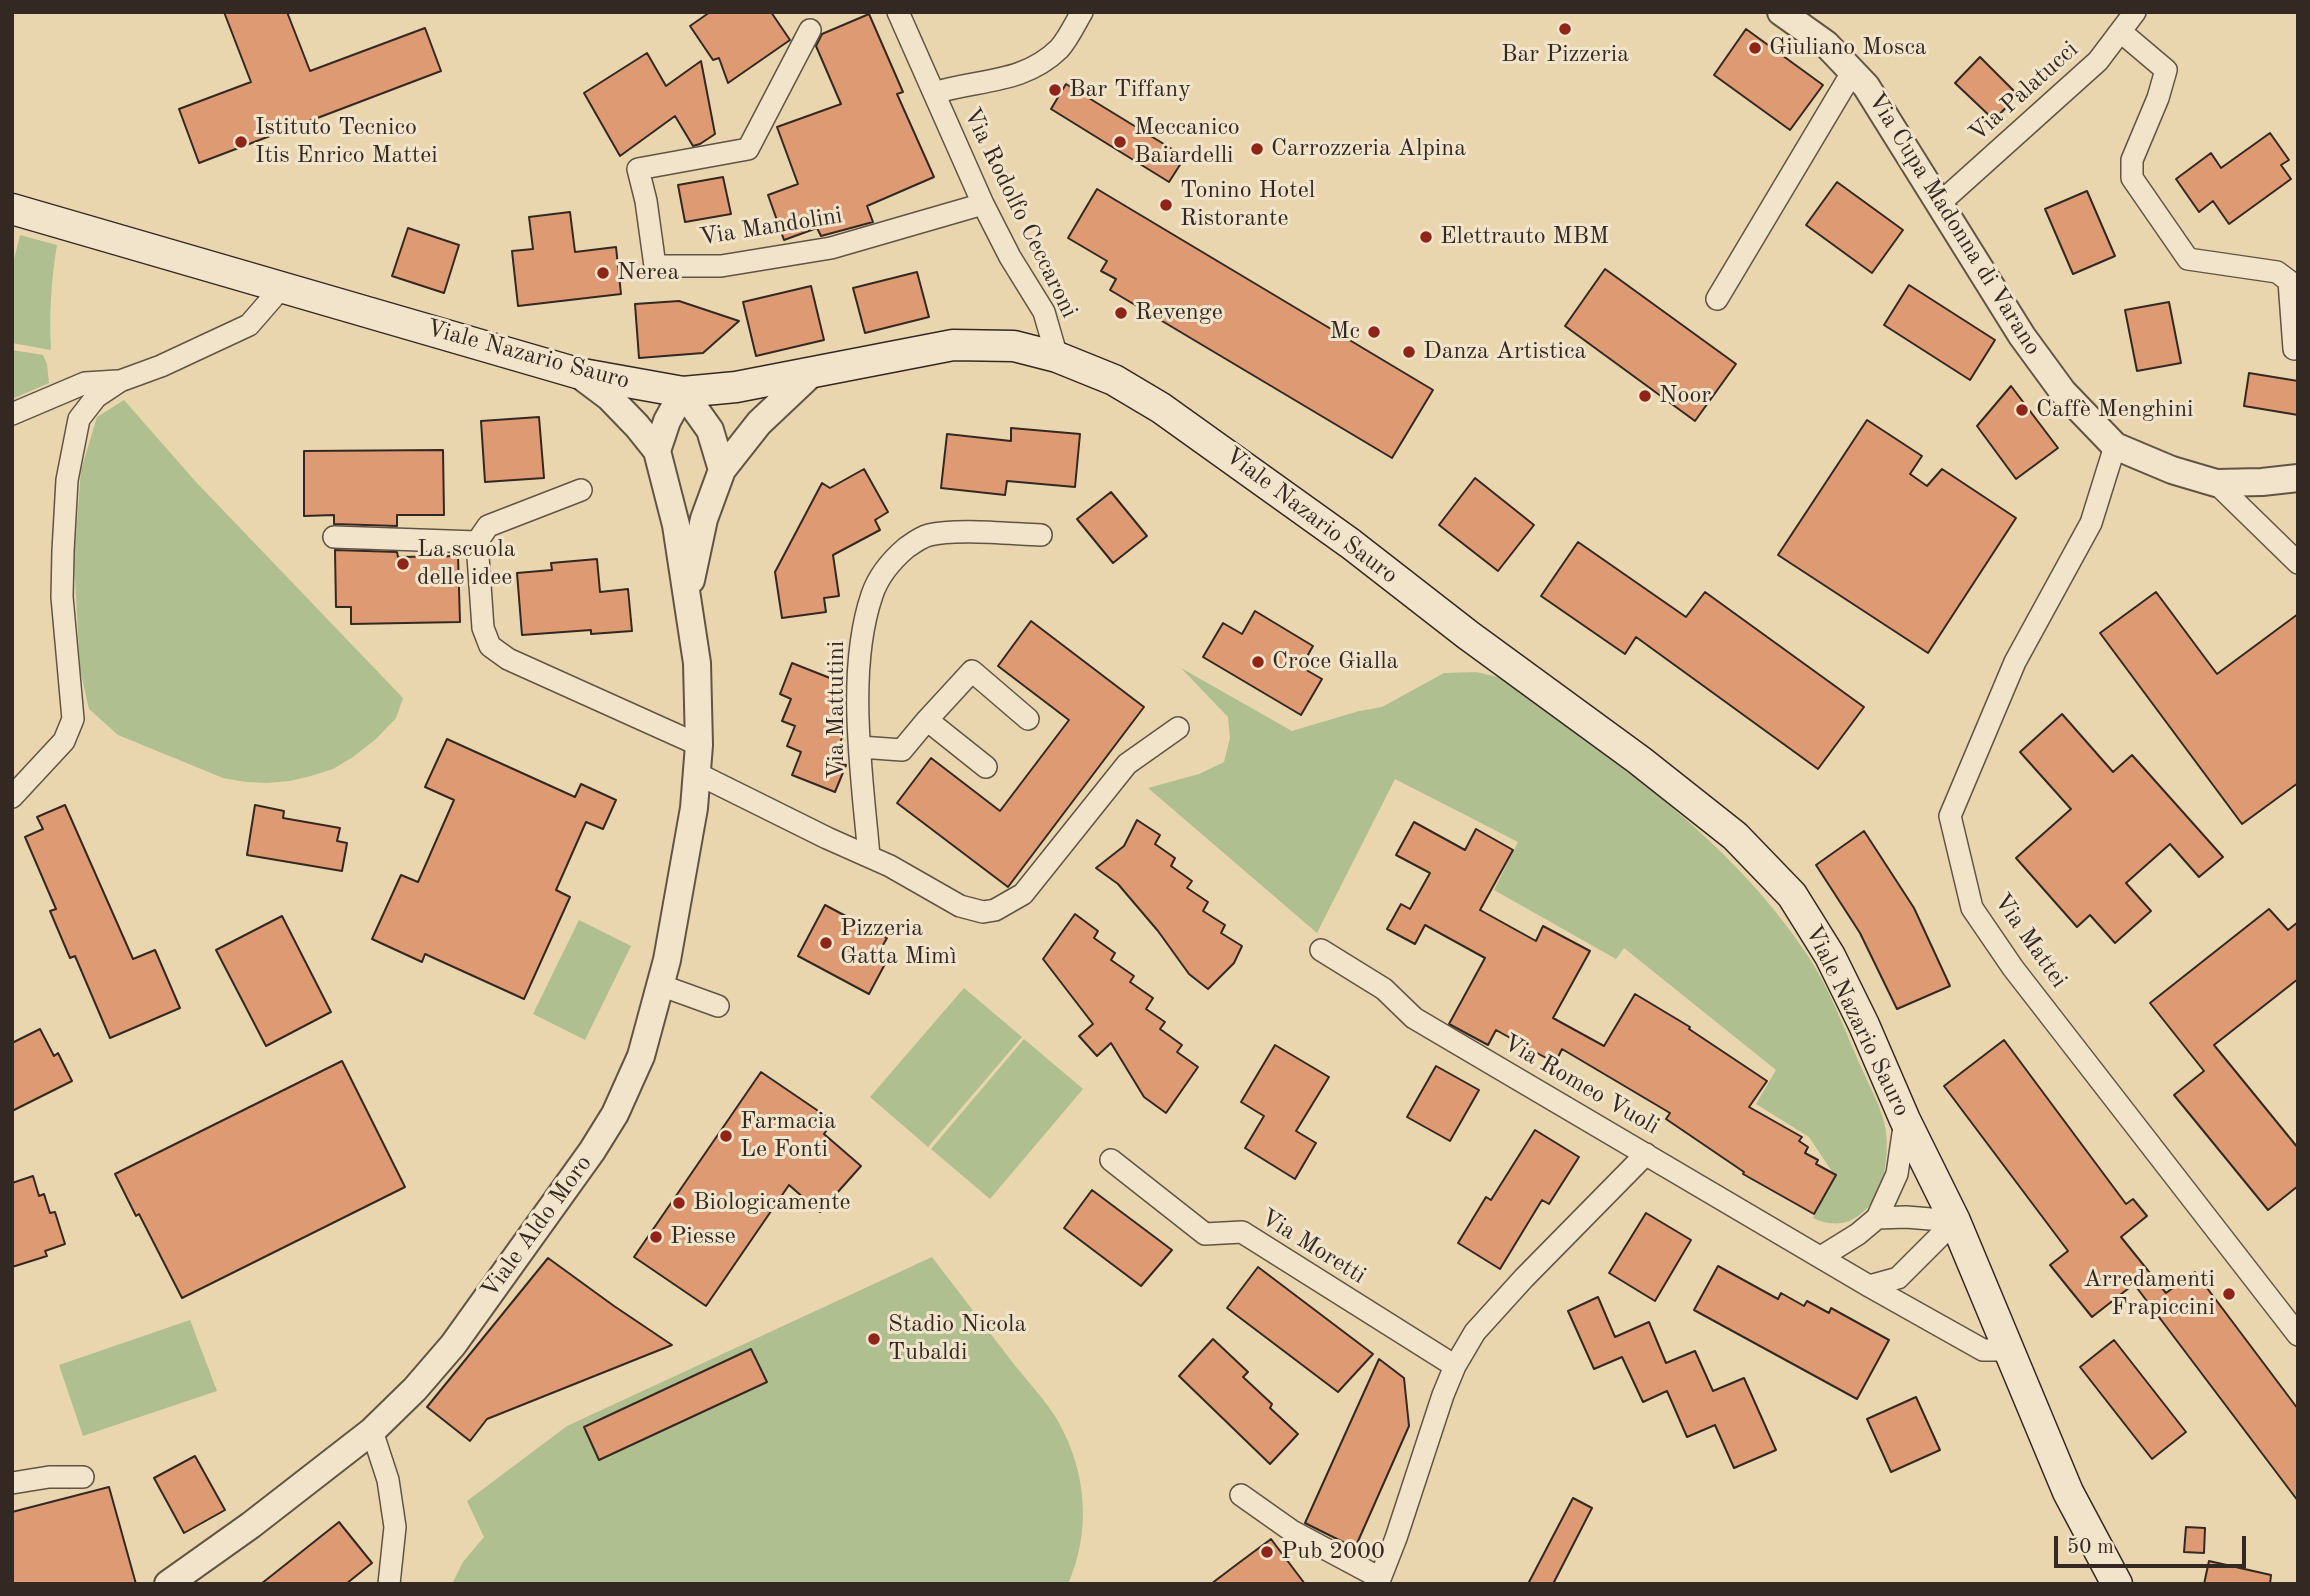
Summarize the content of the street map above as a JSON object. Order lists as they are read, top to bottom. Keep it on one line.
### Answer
{"streets":{"main road":["Viale Nazario Sauro"],"street":["Via Palatucci","Via Rodolfo Ceccaroni","Via Cupa Madonna di Varano","Via Mandolini","Via Mattutini","Via Mattei","Via Romeo Vuoli","Viale Aldo Moro","Via Moretti"]},"crossings":[["Via Palatucci","Via Cupa Madonna di Varano"],["Via Rodolfo Ceccaroni","Via Mandolini"],["Via Rodolfo Ceccaroni","Viale Nazario Sauro"],["Via Cupa Madonna di Varano","Via Mattei"],["Viale Nazario Sauro","Via Romeo Vuoli"],["Viale Nazario Sauro","Viale Aldo Moro"]],"places":["Bar Pizzeria","Giuliano Mosca","Bar Tiffany","Istituto Tecnico Itis Enrico Mattei","Meccanico Baiardelli","Carrozzeria Alpina","Tonino Hotel Ristorante","Elettrauto MBM","Nerea","Revenge","Mc","Danza Artistica","Noor","Caffè Menghini","La scuola delle idee","Croce Gialla","Pizzeria Gatta Mimì","Farmacia Le Fonti","Biologicamente","Piesse","Arredamenti Frapiccini","Stadio Nicola Tubaldi","Pub 2000"],"scale_bar":"50 m"}
